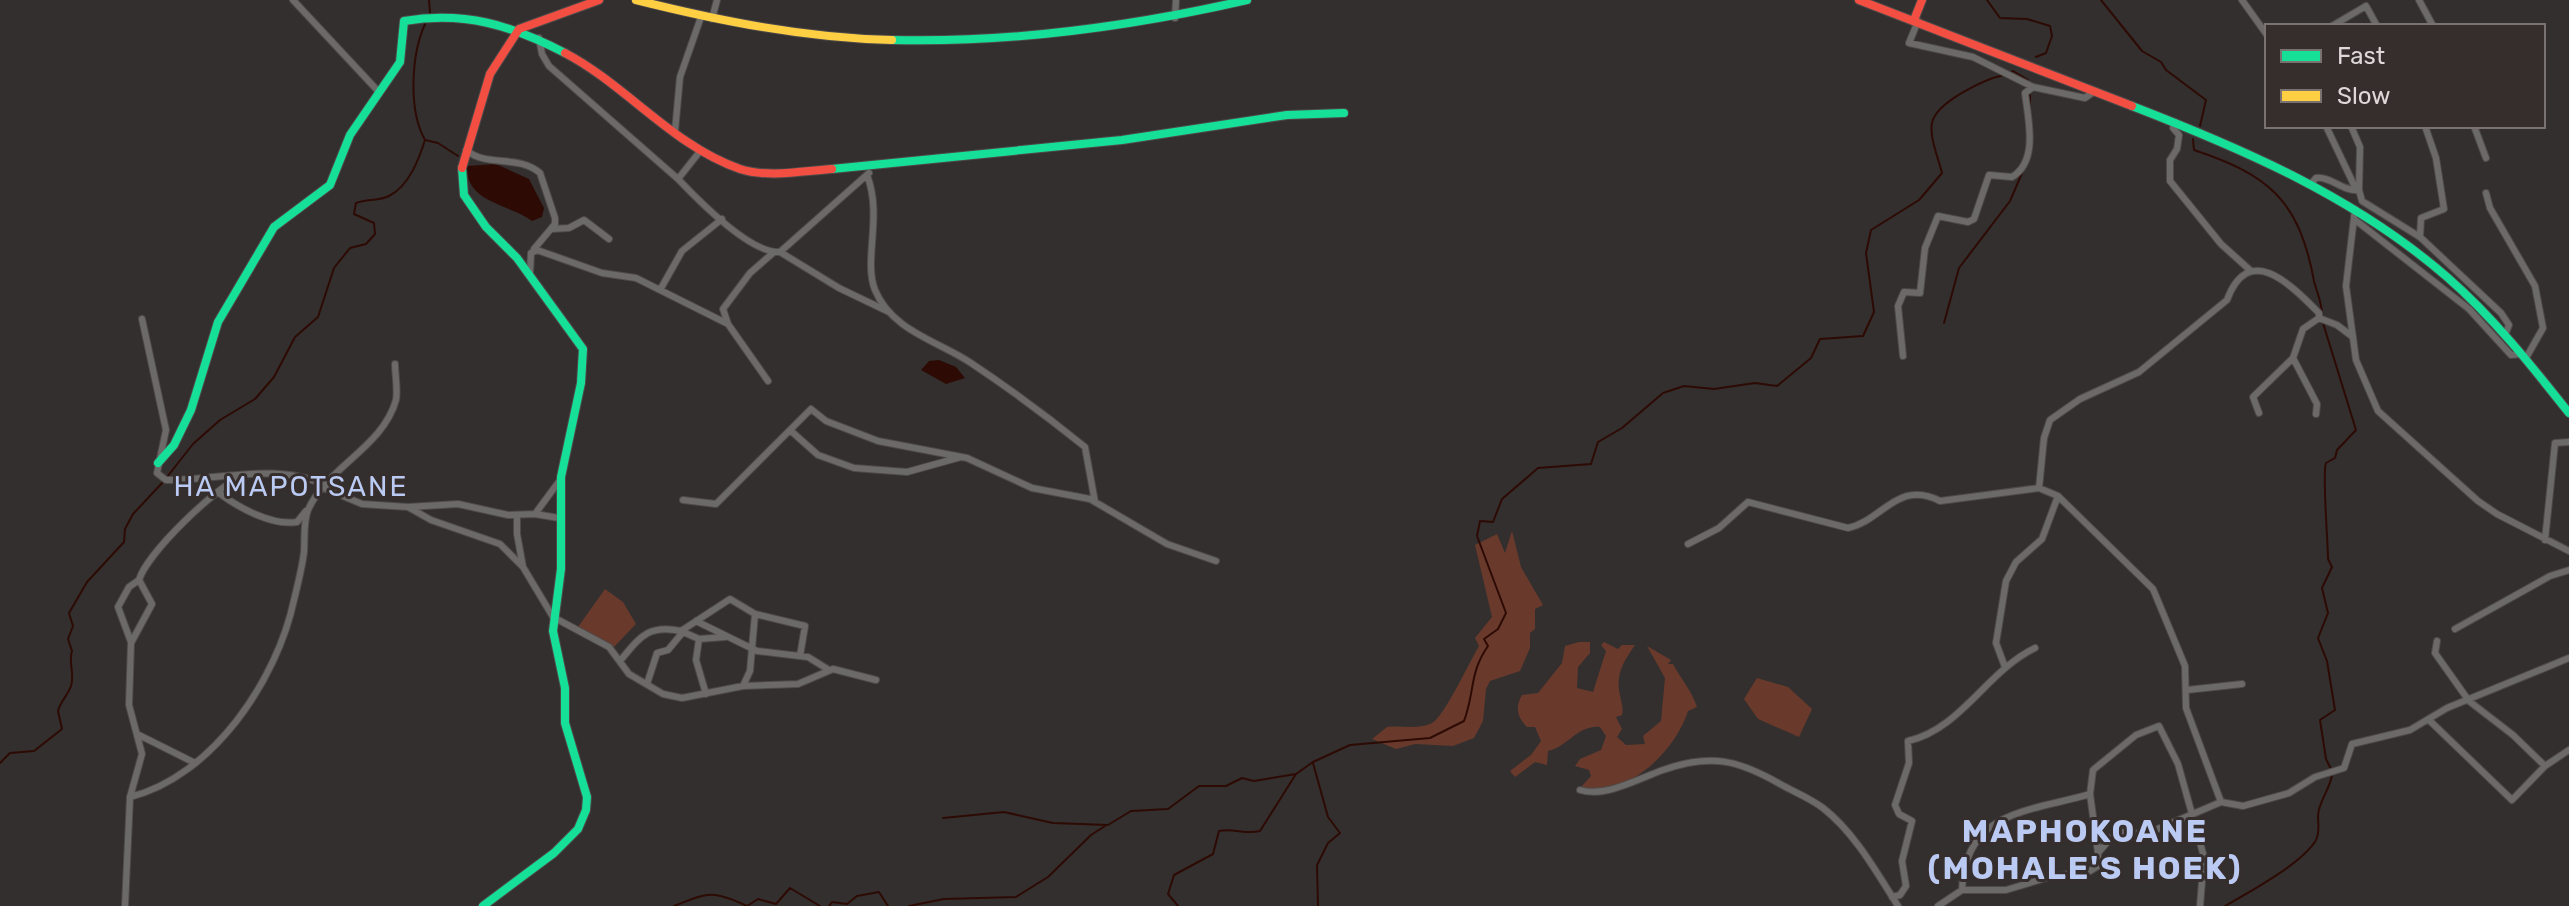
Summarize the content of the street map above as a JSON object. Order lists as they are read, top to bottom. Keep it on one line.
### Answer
{"districts":["HA MAPOTSANE","MAPHOKOANE (MOHALE'S HOEK)"],"legend":["Fast","Slow"]}
